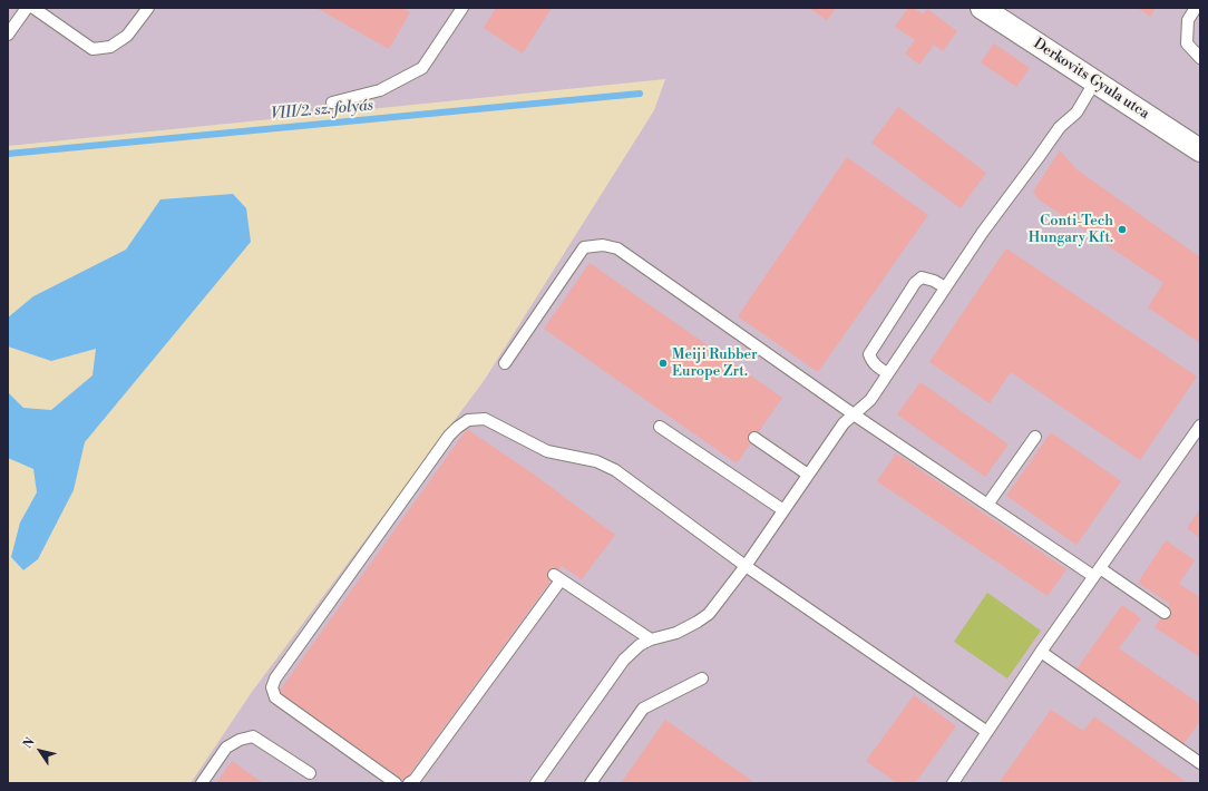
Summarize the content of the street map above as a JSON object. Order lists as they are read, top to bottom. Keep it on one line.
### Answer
{"streets":{"street":["Derkovits Gyula utca"]},"water":["VIII/2. sz. folyás"],"places":["Conti-Tech Hungary Kft.","Meiji Rubber Europe Zrt."],"north":"top left"}
